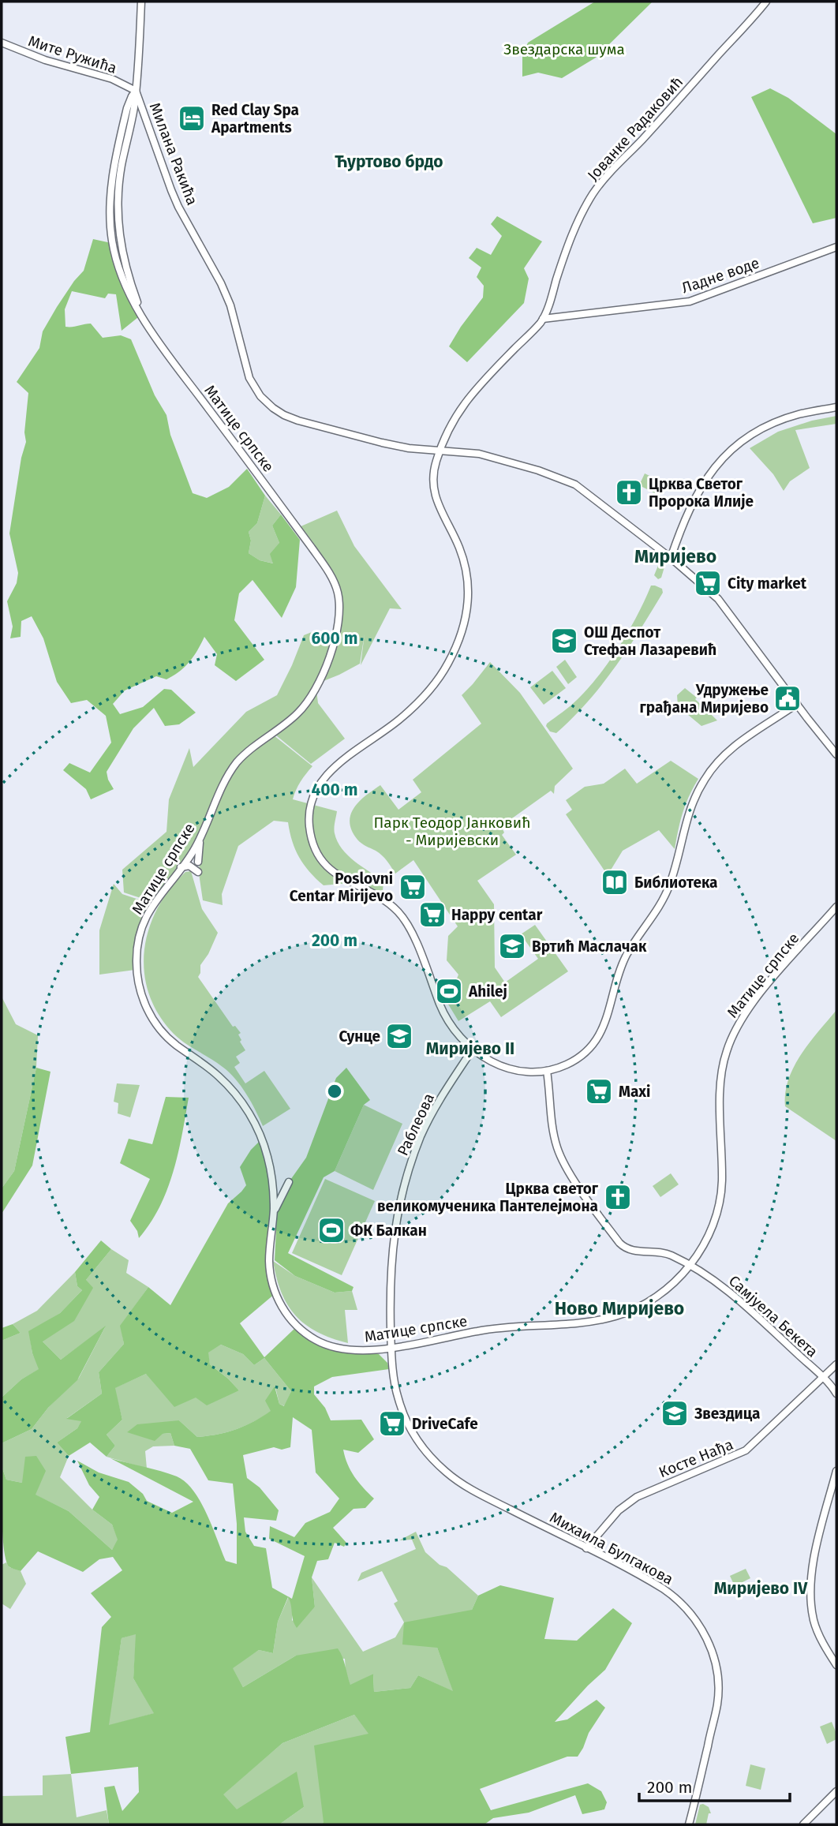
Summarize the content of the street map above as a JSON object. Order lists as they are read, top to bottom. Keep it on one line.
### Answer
{"streets":{"main road":["Мите Ружића","Јованке Радаковић","Милана Ракића","Ладне воде","Матице српске","Раблеова","Самјуела Бекета","Косте Нађа","Михаила Булгакова"]},"crossings":[["Мите Ружића","Милана Ракића"],["Мите Ружића","Матице српске"],["Јованке Радаковић","Милана Ракића"],["Јованке Радаковић","Ладне воде"],["Јованке Радаковић","Раблеова"],["Милана Ракића","Матице српске"],["Матице српске","Раблеова"],["Матице српске","Самјуела Бекета"],["Матице српске","Михаила Булгакова"],["Раблеова","Михаила Булгакова"],["Самјуела Бекета","Косте Нађа"],["Косте Нађа","Михаила Булгакова"]],"districts":["Ћуртово брдо","Миријево","Миријево II","Ново Миријево","Миријево IV"],"parks":["Звездарска шума","Парк Теодор Јанковић - Миријевски"],"places":{"hotel":["Red Clay Spa Apartments"],"church":["Црква Светог Пророка Илије","Црква светог великомученика Пантелејмона"],"supermarket":["City market","Poslovni Centar Mirijevo","Happy centar","Maxi","DriveCafe"],"school or university":["ОШ Деспот Стефан Лазаревић","Вртић Маслачак","Сунце","Звездица"],"public building":["Удружење грађана Миријево"],"library":["Библиотека"],"sports":["Ahilej","ФК Балкан"]},"scale_bar":"200 m","rings":["600 m","400 m","200 m"]}
